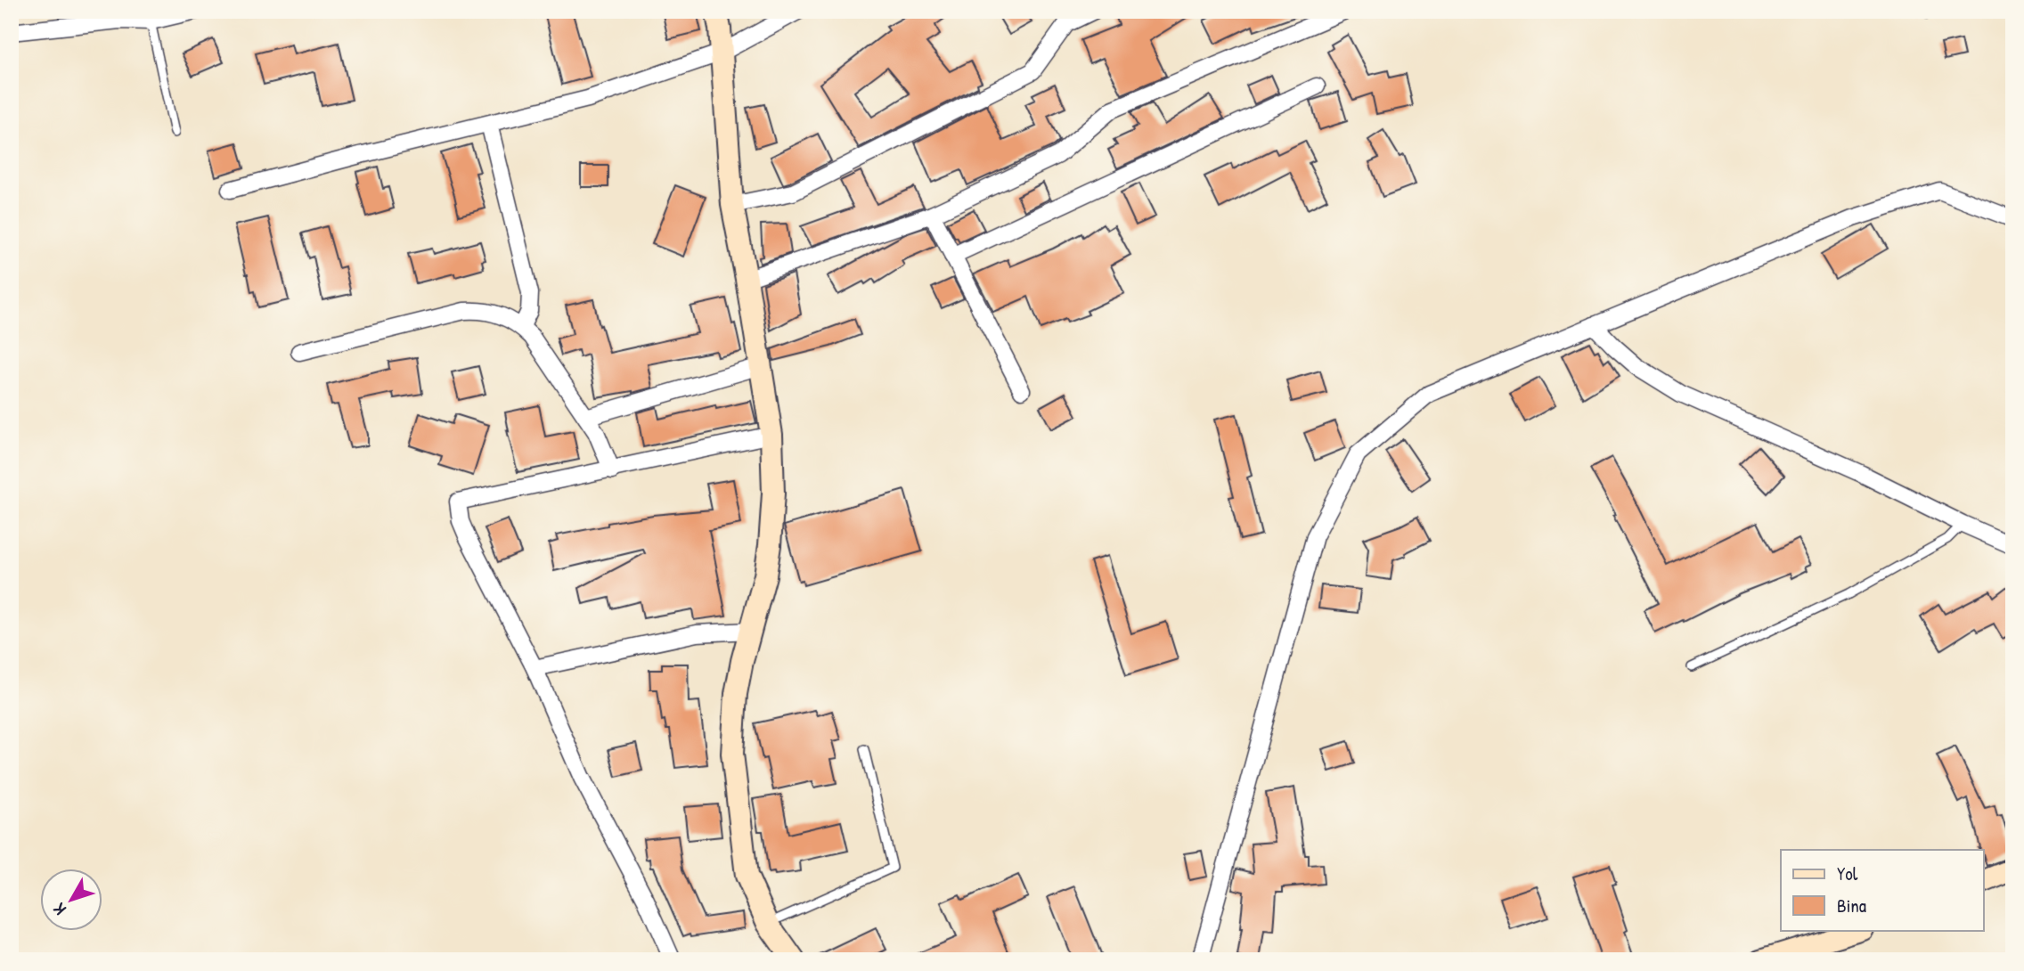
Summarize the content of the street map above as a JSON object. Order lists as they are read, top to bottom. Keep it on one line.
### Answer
{"legend":["Yol","Bina"],"north":"bottom left"}
